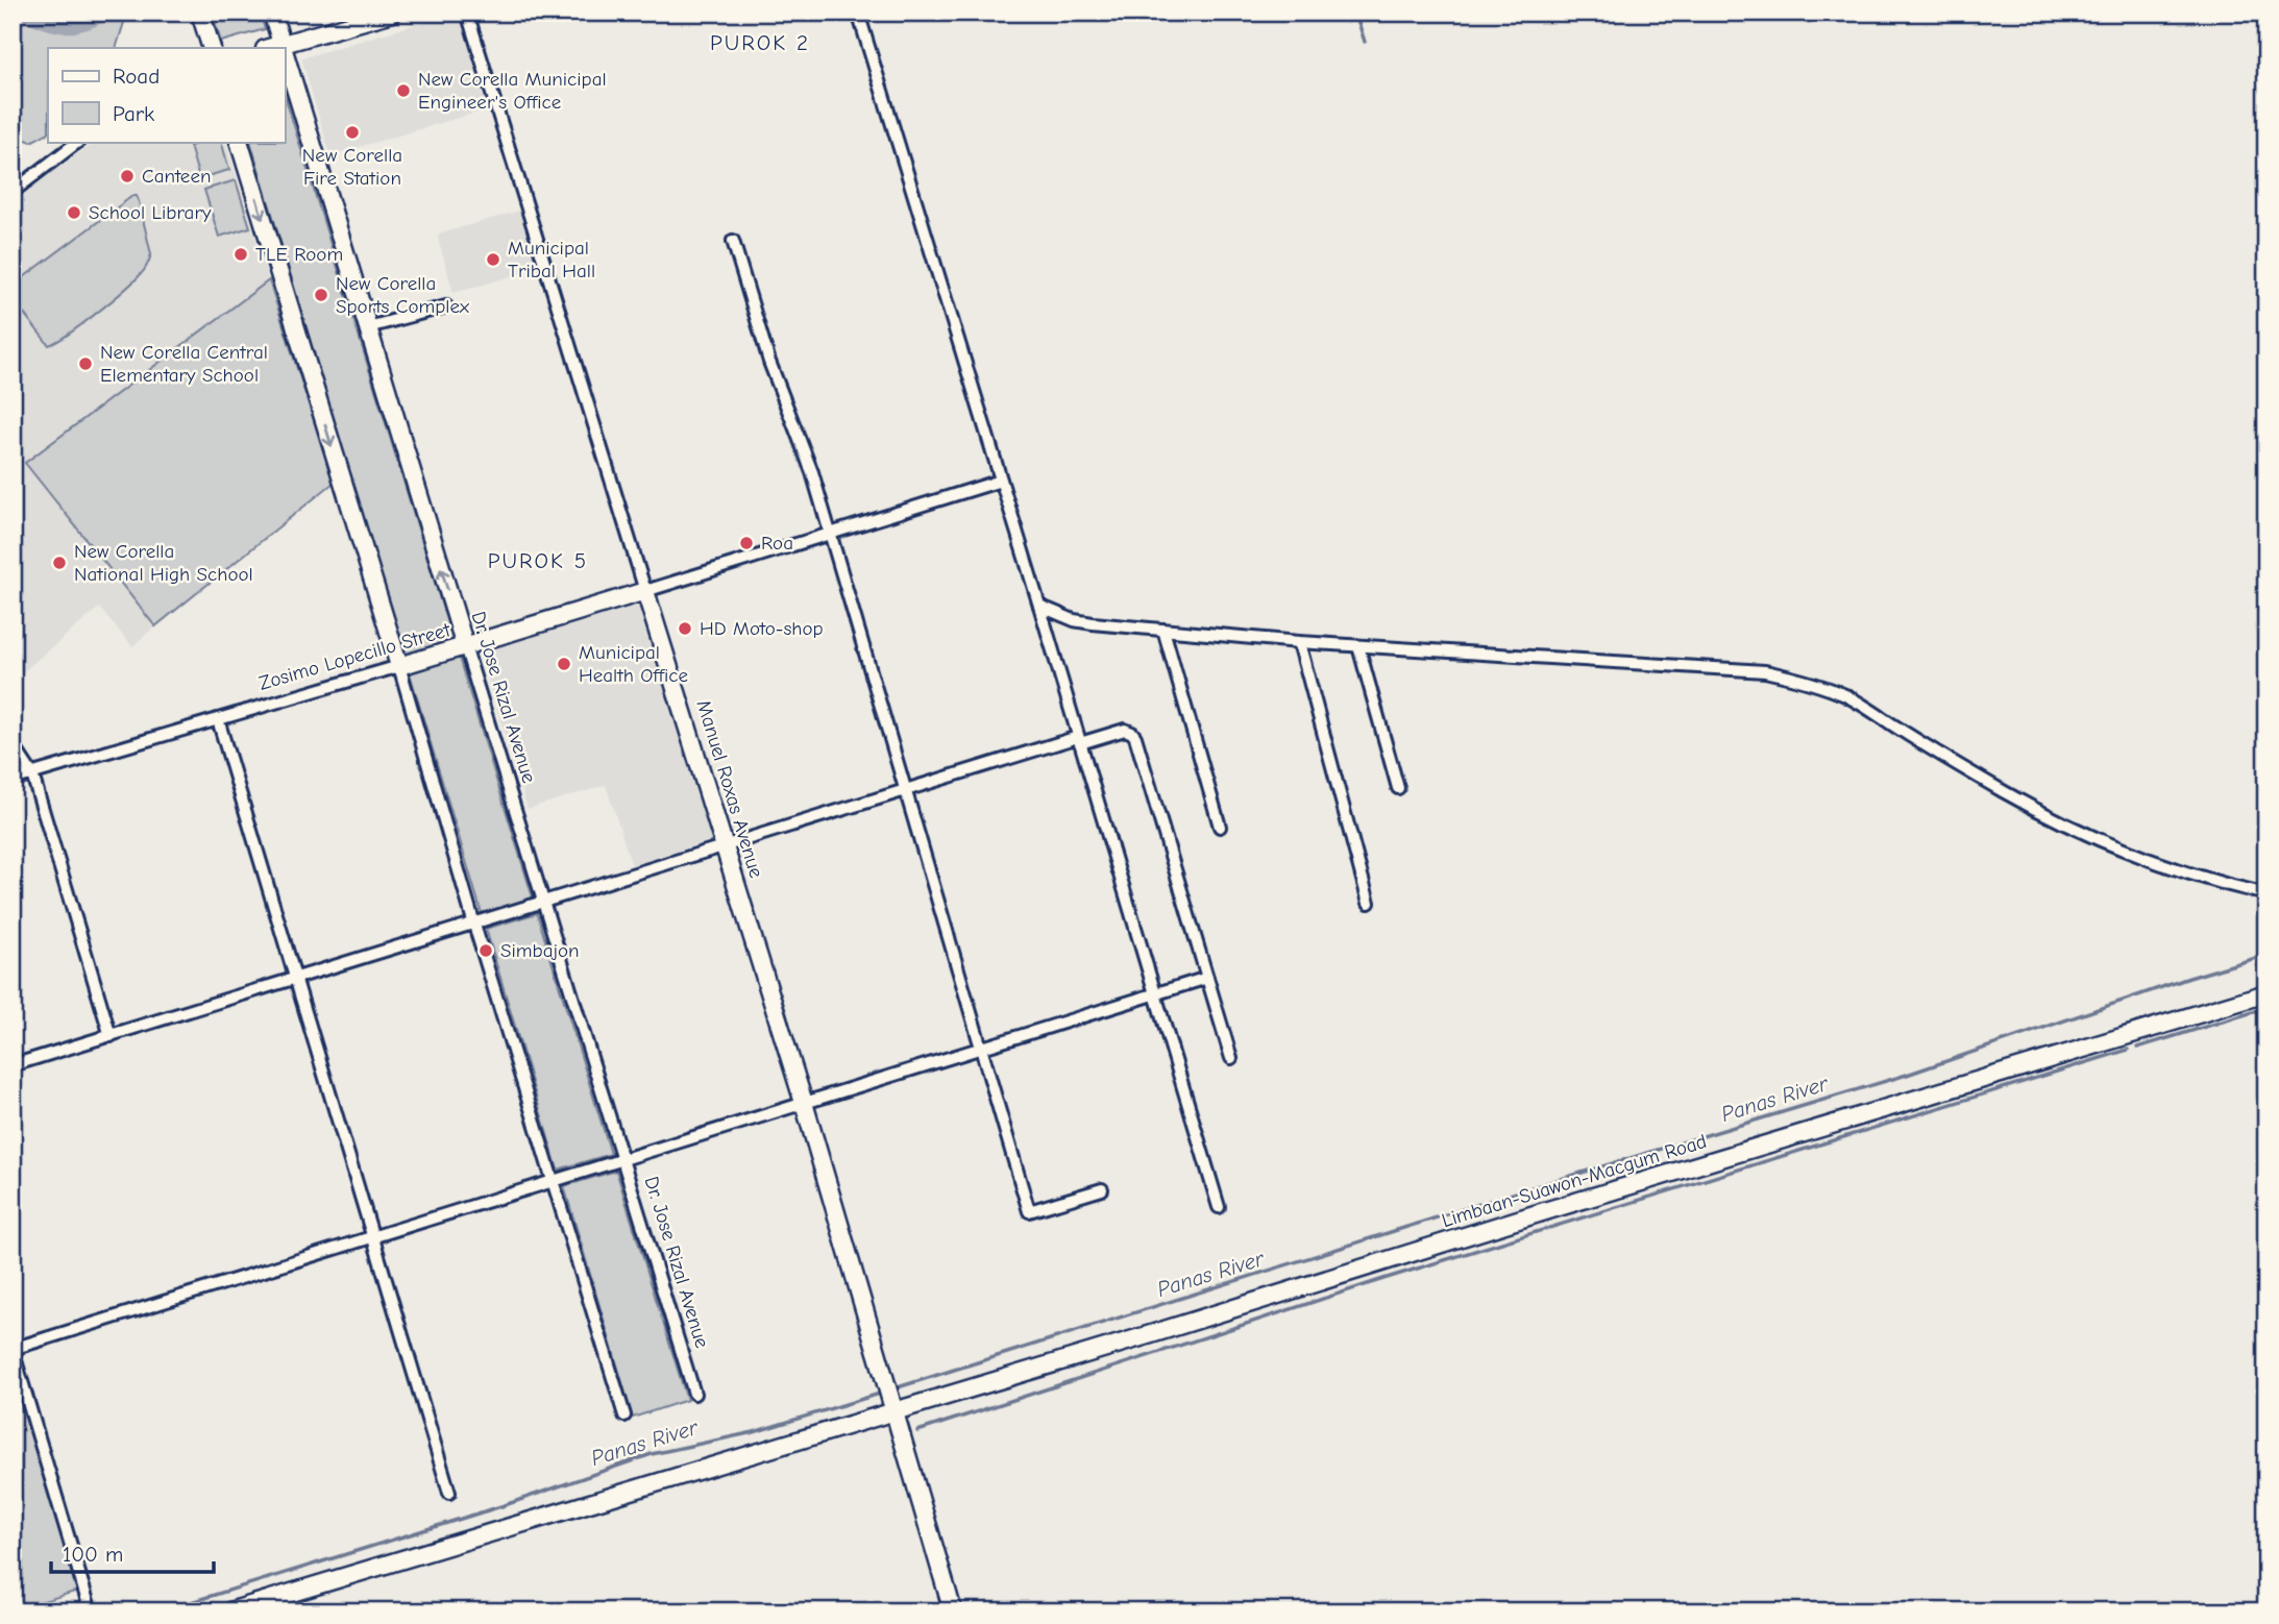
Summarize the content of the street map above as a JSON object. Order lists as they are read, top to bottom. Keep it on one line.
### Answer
{"streets":{"main road":["Zosimo Lopecillo Street","Dr. Jose Rizal Avenue","Manuel Roxas Avenue","Limbaan-Suawon-Macgum Road"]},"crossings":[["Zosimo Lopecillo Street","Dr. Jose Rizal Avenue"],["Zosimo Lopecillo Street","Manuel Roxas Avenue"],["Manuel Roxas Avenue","Limbaan-Suawon-Macgum Road"]],"districts":["PUROK 2","PUROK 5"],"water":["Panas River"],"places":["New Corella Municipal Engineer's Office","New Corella Fire Station","Canteen","School Library","TLE Room","Municipal Tribal Hall","New Corella Sports Complex","New Corella Central Elementary School","Roa","New Corella National High School","HD Moto-shop","Municipal Health Office","Simbajon"],"legend":["Road","Park"],"scale_bar":"100 m"}
